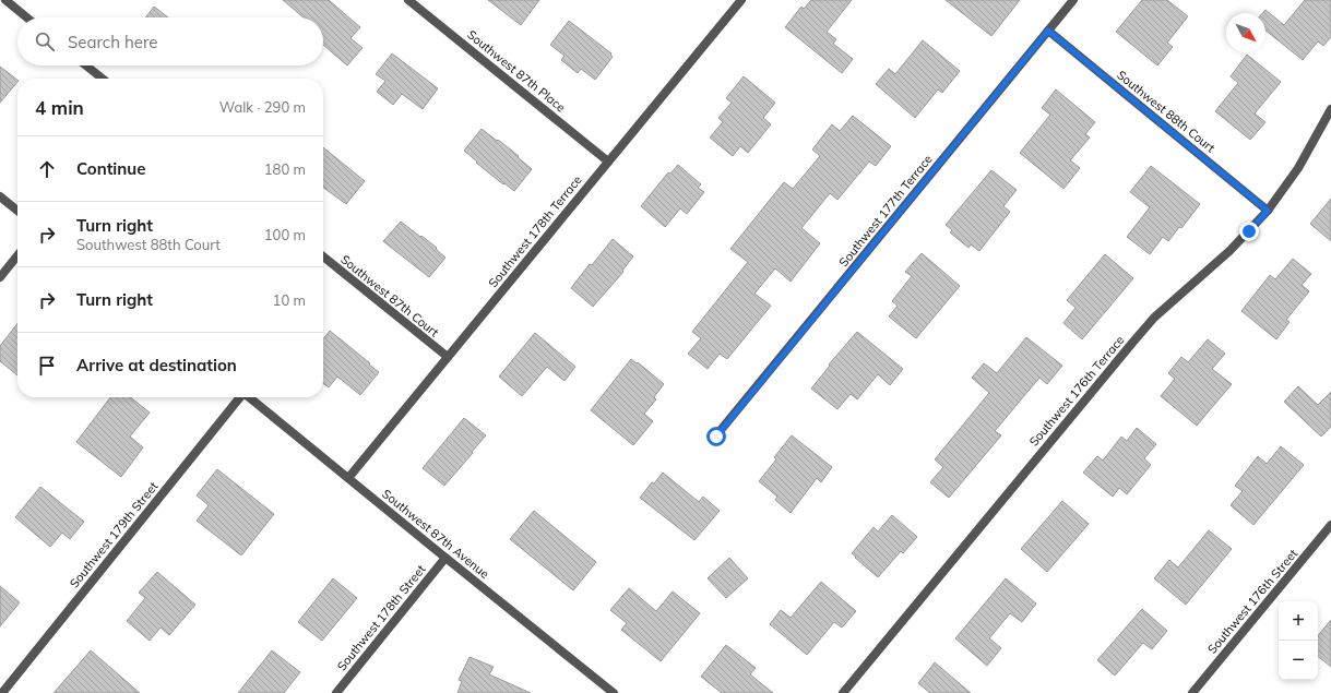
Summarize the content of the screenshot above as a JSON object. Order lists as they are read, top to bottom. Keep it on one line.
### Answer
{"streets":{"street":["Southwest 87th Place","Southwest 88th Court","Southwest 177th Terrace","Southwest 178th Terrace","Southwest 87th Court","Southwest 176th Terrace","Southwest 87th Avenue","Southwest 179th Street","Southwest 176th Street","Southwest 178th Street"]},"crossings":[["Southwest 87th Place","Southwest 178th Terrace"],["Southwest 88th Court","Southwest 177th Terrace"],["Southwest 88th Court","Southwest 176th Terrace"],["Southwest 178th Terrace","Southwest 87th Court"],["Southwest 178th Terrace","Southwest 87th Avenue"],["Southwest 87th Avenue","Southwest 178th Street"]],"north":"bottom right","page":{"search":"Search here","heading":["4 min","Walk · 290 m"],"list":[["Continue","180 m"],["Turn right","Southwest 88th Court","100 m"],["Turn right","10 m"],"Arrive at destination"],"map_buttons":["+","−"]}}
